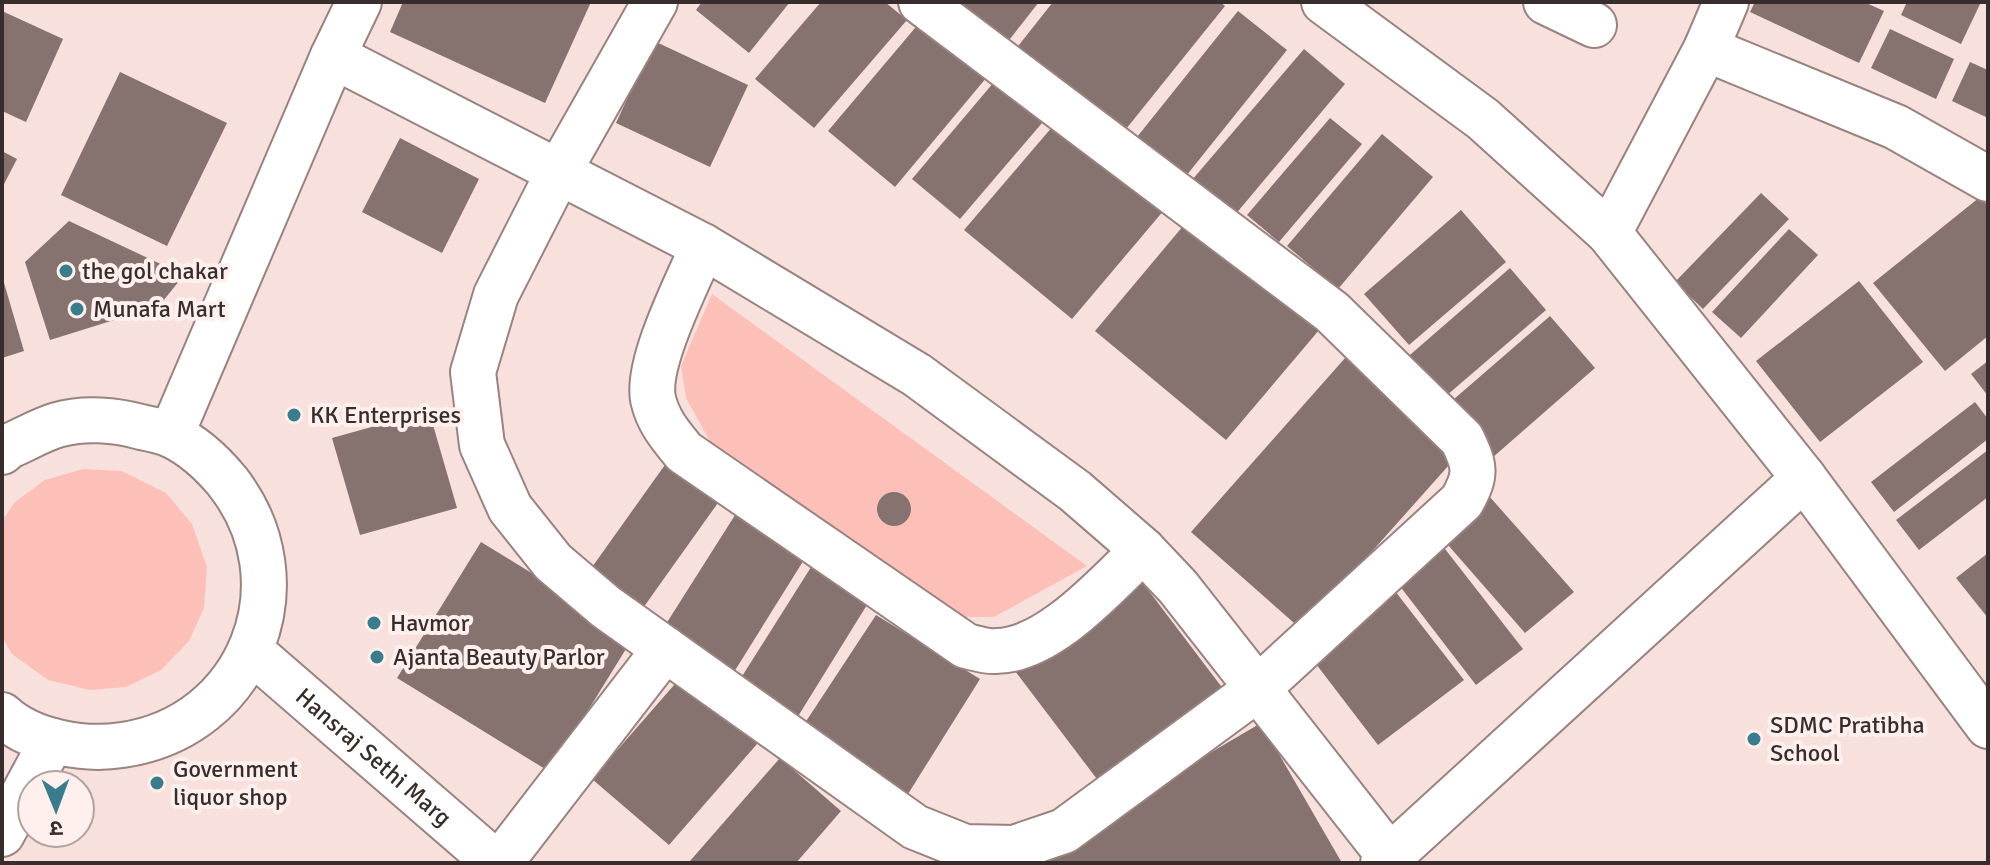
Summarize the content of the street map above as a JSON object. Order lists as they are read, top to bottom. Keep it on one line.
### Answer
{"streets":{"street":["Hansraj Sethi Marg"]},"places":["the gol chakar","Munafa Mart","KK Enterprises","Havmor","Ajanta Beauty Parlor","SDMC Pratibha School","Government liquor shop"],"north":"bottom"}
